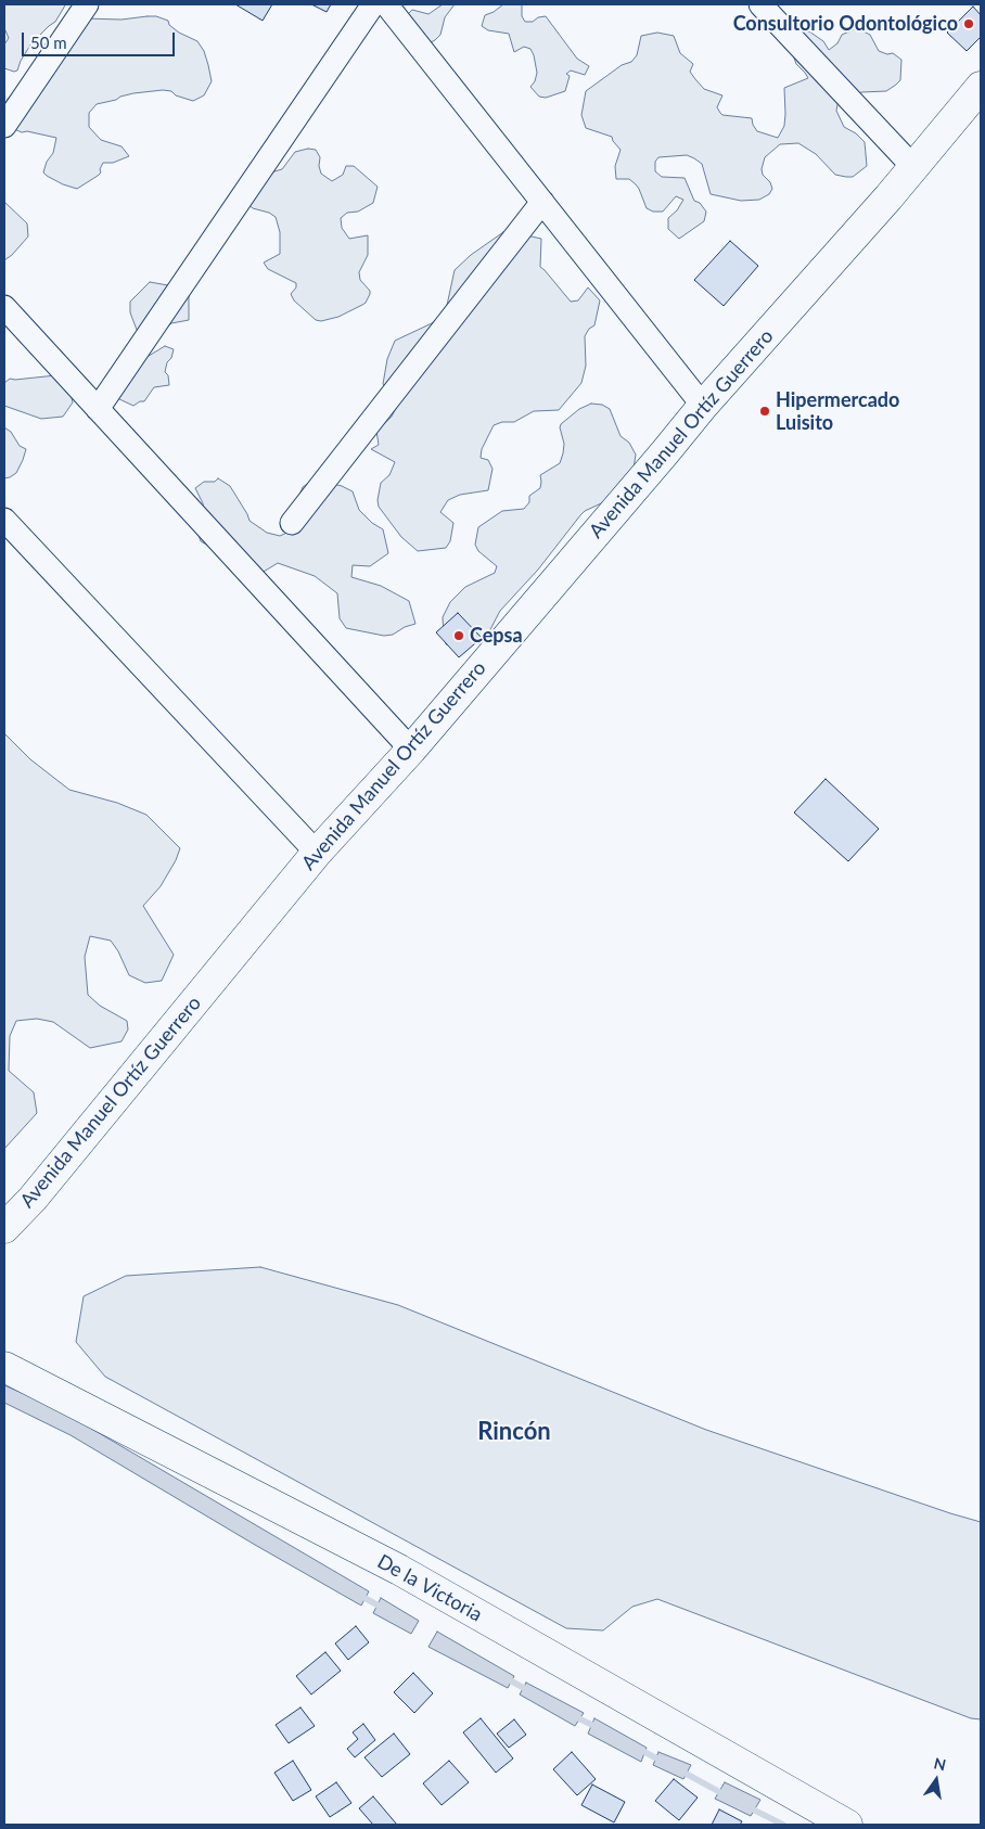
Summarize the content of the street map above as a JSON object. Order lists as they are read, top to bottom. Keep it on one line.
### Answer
{"streets":{"main road":["Avenida Manuel Ortíz Guerrero","De la Victoria"]},"districts":["Rincón"],"places":["Consultorio Odontológico","Hipermercado Luisito","Cepsa"],"scale_bar":"50 m","north":"top"}
